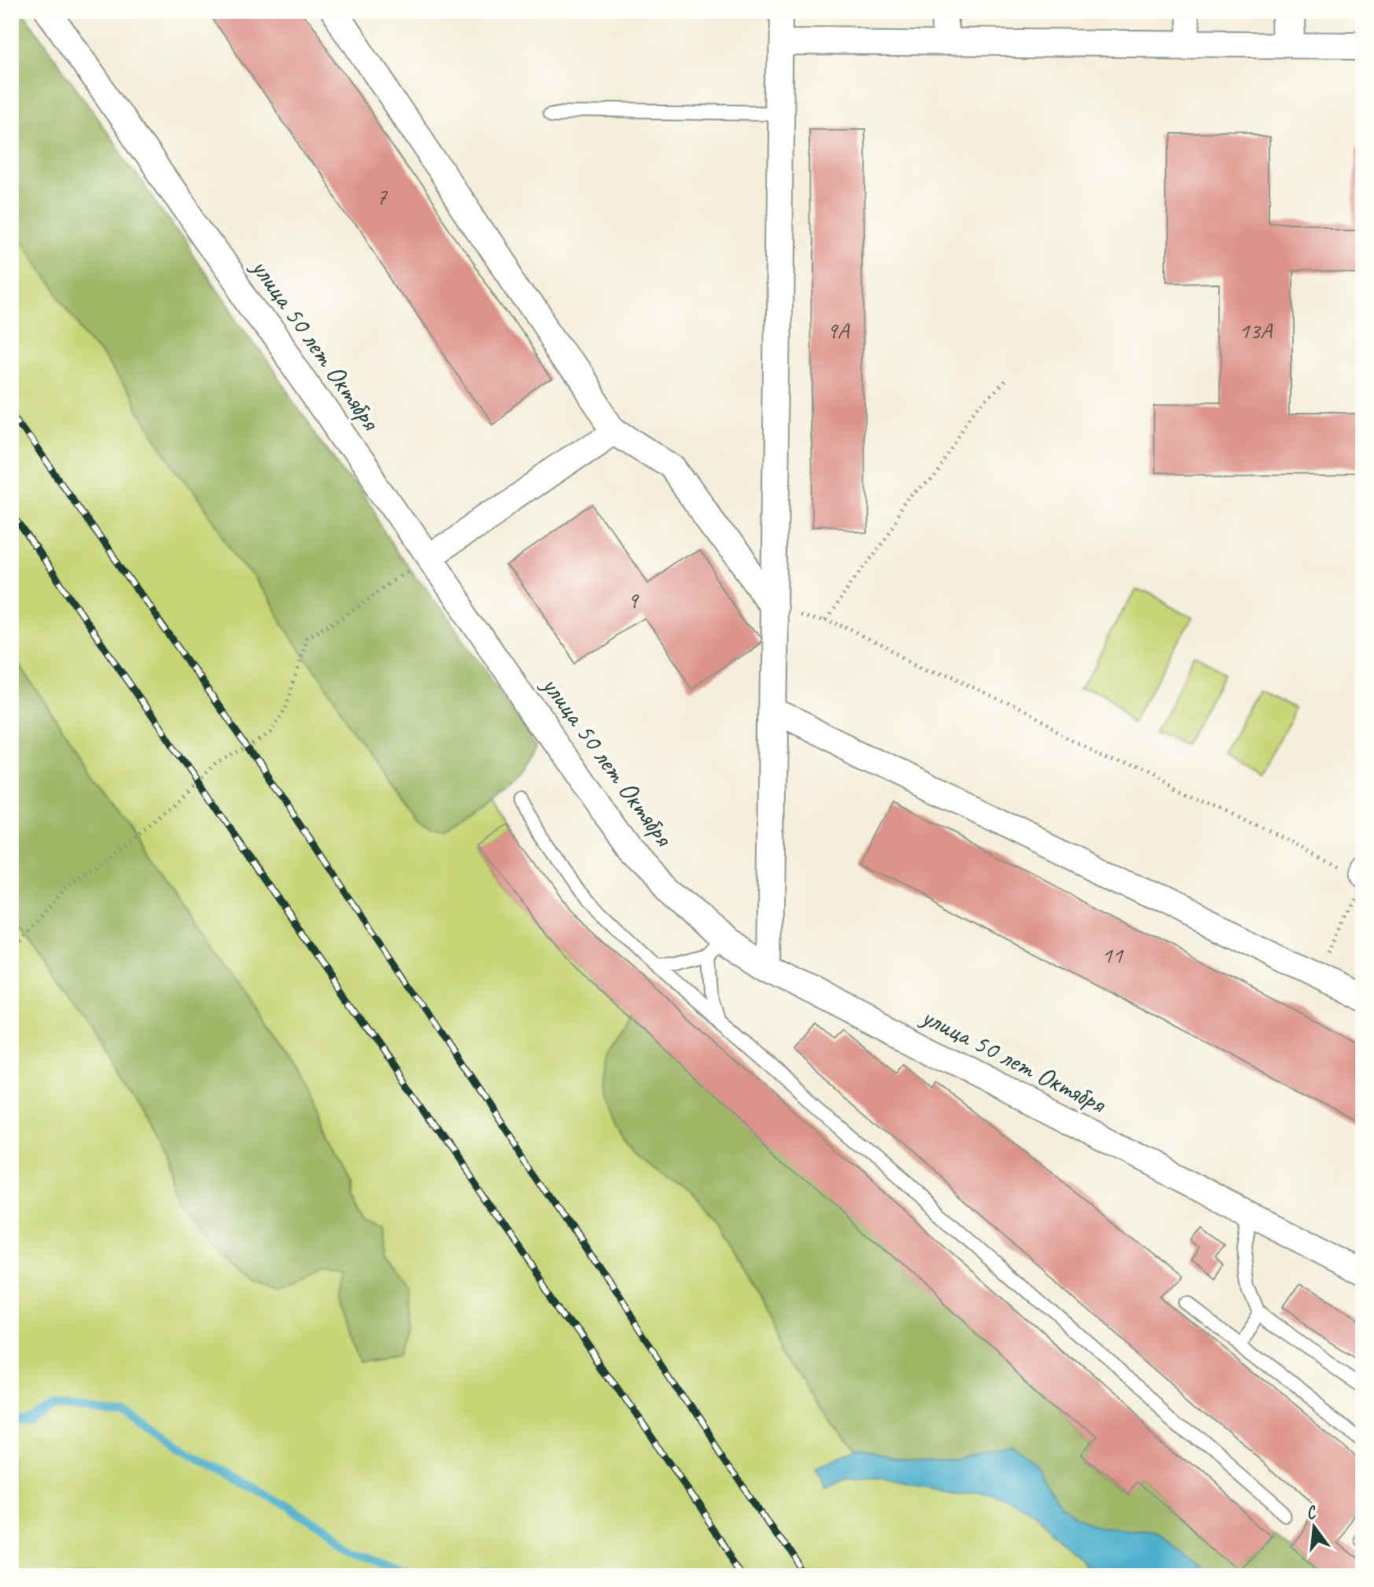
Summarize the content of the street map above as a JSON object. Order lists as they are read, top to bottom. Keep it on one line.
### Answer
{"streets":{"street":["улица 50 лет Октября"]},"house_numbers":["7","9А","13А","9","11"],"north":"top"}
